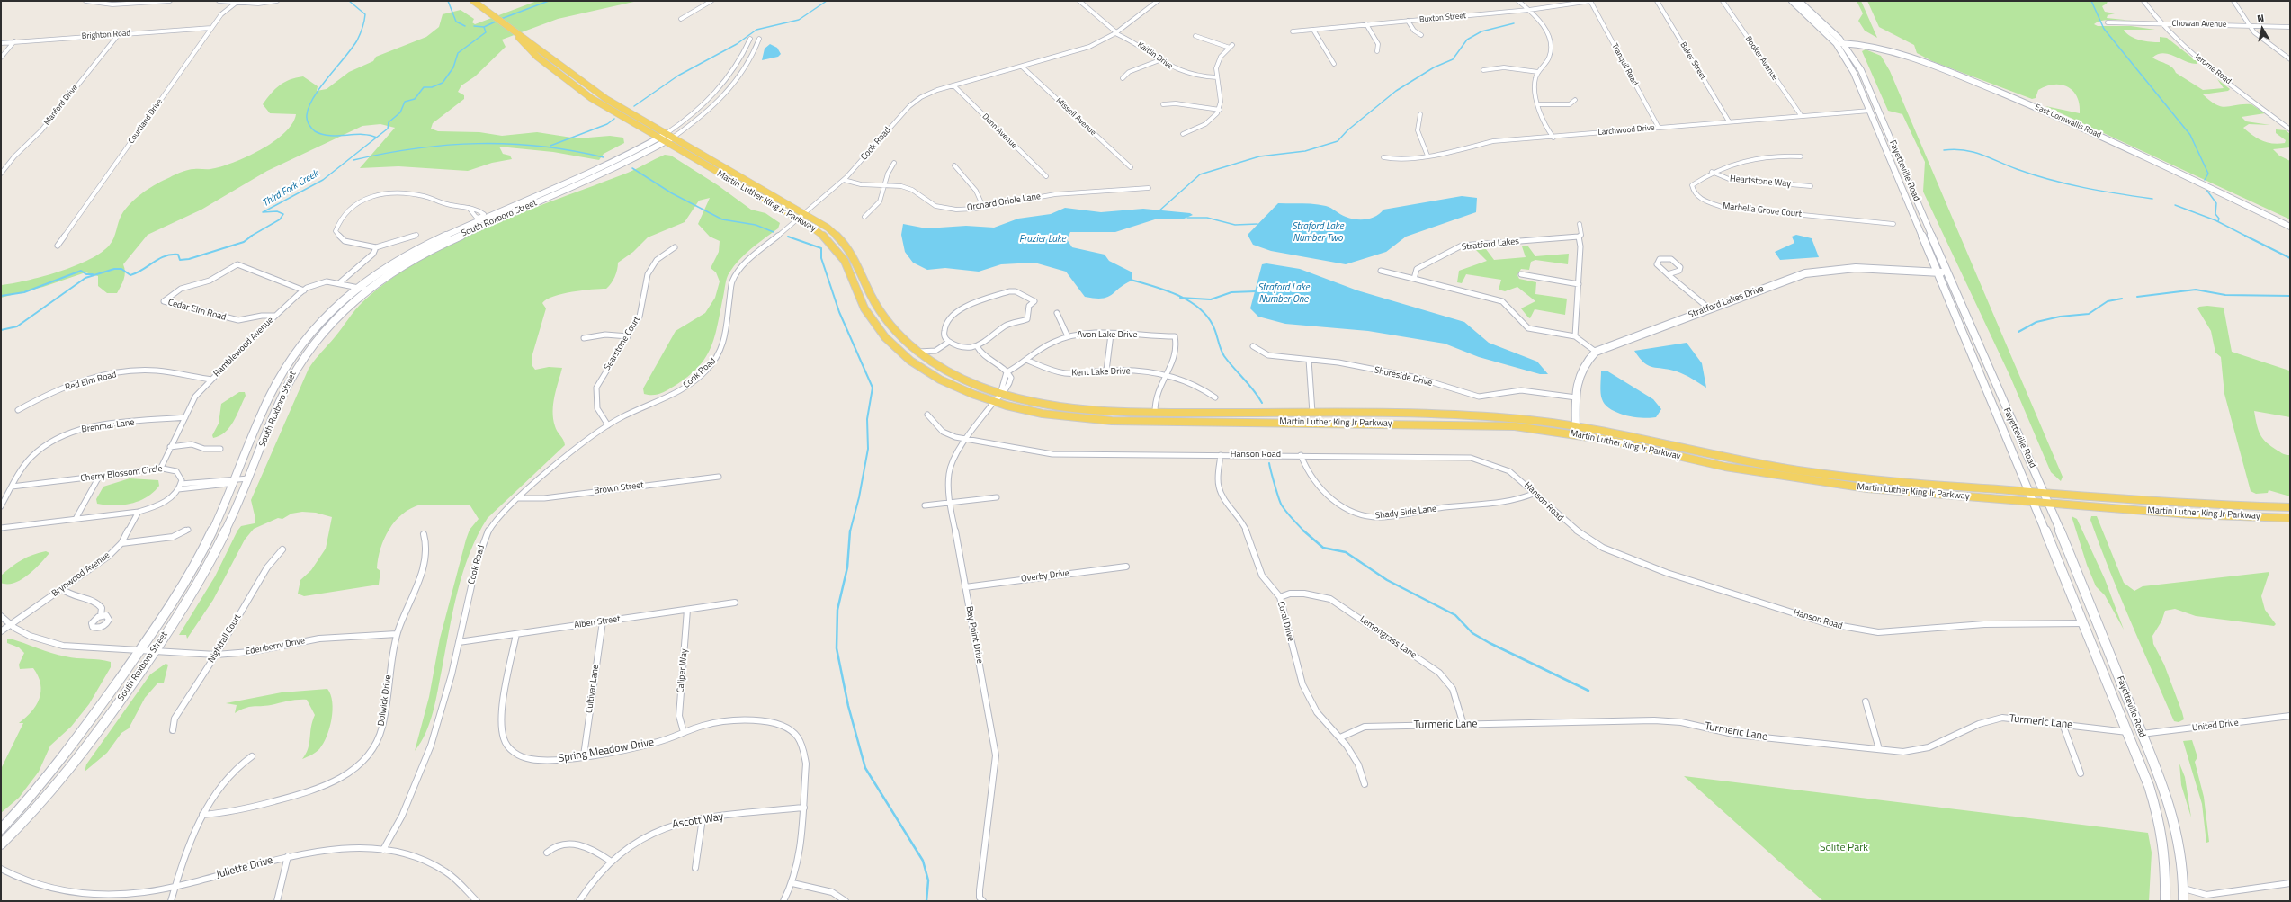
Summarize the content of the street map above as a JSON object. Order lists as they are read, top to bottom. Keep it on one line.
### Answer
{"streets":{"main road":["Martin Luther King Jr Parkway"],"street":["Buxton Street","Chowan Avenue","Brighton Road","Kaitlin Drive","Booker Avenue","Baker Street","Tranquil Road","Jerome Road","Manford Drive","Missell Avenue","Courtland Drive","East Cornwallis Road","Larchwood Drive","Dunn Avenue","Cook Road","Fayetteville Road","Heartstone Way","Orchard Oriole Lane","Marbella Grove Court","South Roxboro Street","Stratford Lakes","Stratford Lakes Drive","Cedar Elm Road","Avon Lake Drive","Searstone Court","Ramblewood Avenue","Kent Lake Drive","Shoreside Drive","Red Elm Road","Brenmar Lane","Hanson Road","Cherry Blossom Circle","Brown Street","Shady Side Lane","Brynwood Avenue","Overby Drive","Coral Drive","Alben Street","Bay Point Drive","Lemongrass Lane","Nightfall Court","Edenberry Drive","Caliper Way","Cultivar Lane","Dolwick Drive","Turmeric Lane","United Drive","Spring Meadow Drive","Ascott Way","Juliette Drive"]},"crossings":[["Buxton Street","Tranquil Road"],["Chowan Avenue","Jerome Road"],["Brighton Road","Manford Drive"],["Brighton Road","Courtland Drive"],["Kaitlin Drive","Cook Road"],["Booker Avenue","Larchwood Drive"],["Baker Street","Larchwood Drive"],["Tranquil Road","Larchwood Drive"],["Missell Avenue","Cook Road"],["East Cornwallis Road","Fayetteville Road"],["Larchwood Drive","Fayetteville Road"],["Dunn Avenue","Cook Road"],["Cook Road","Martin Luther King Jr Parkway"],["Cook Road","Orchard Oriole Lane"],["Cook Road","Searstone Court"],["Cook Road","Brown Street"],["Cook Road","Alben Street"],["Cook Road","Juliette Drive"],["Fayetteville Road","Martin Luther King Jr Parkway"],["Fayetteville Road","Stratford Lakes Drive"],["Fayetteville Road","Hanson Road"],["Fayetteville Road","Turmeric Lane"],["Fayetteville Road","United Drive"],["Heartstone Way","Marbella Grove Court"],["Martin Luther King Jr Parkway","South Roxboro Street"],["Martin Luther King Jr Parkway","Stratford Lakes Drive"],["Martin Luther King Jr Parkway","Bay Point Drive"],["South Roxboro Street","Ramblewood Avenue"],["South Roxboro Street","Edenberry Drive"],["Stratford Lakes Drive","Shoreside Drive"],["Cedar Elm Road","Ramblewood Avenue"],["Avon Lake Drive","Kent Lake Drive"],["Avon Lake Drive","Bay Point Drive"],["Ramblewood Avenue","Red Elm Road"],["Ramblewood Avenue","Brenmar Lane"],["Ramblewood Avenue","Cherry Blossom Circle"],["Brenmar Lane","Cherry Blossom Circle"],["Hanson Road","Shady Side Lane"],["Hanson Road","Coral Drive"],["Hanson Road","Bay Point Drive"],["Brynwood Avenue","Edenberry Drive"],["Overby Drive","Bay Point Drive"],["Coral Drive","Lemongrass Lane"],["Coral Drive","Turmeric Lane"],["Alben Street","Caliper Way"],["Alben Street","Cultivar Lane"],["Alben Street","Spring Meadow Drive"],["Lemongrass Lane","Turmeric Lane"],["Nightfall Court","Edenberry Drive"],["Edenberry Drive","Dolwick Drive"],["Caliper Way","Spring Meadow Drive"],["Cultivar Lane","Spring Meadow Drive"],["Spring Meadow Drive","Ascott Way"]],"water":["Third Fork Creek","Straford Lake Number Two","Frazier Lake","Straford Lake Number One"],"parks":["Solite Park"],"north":"top"}
